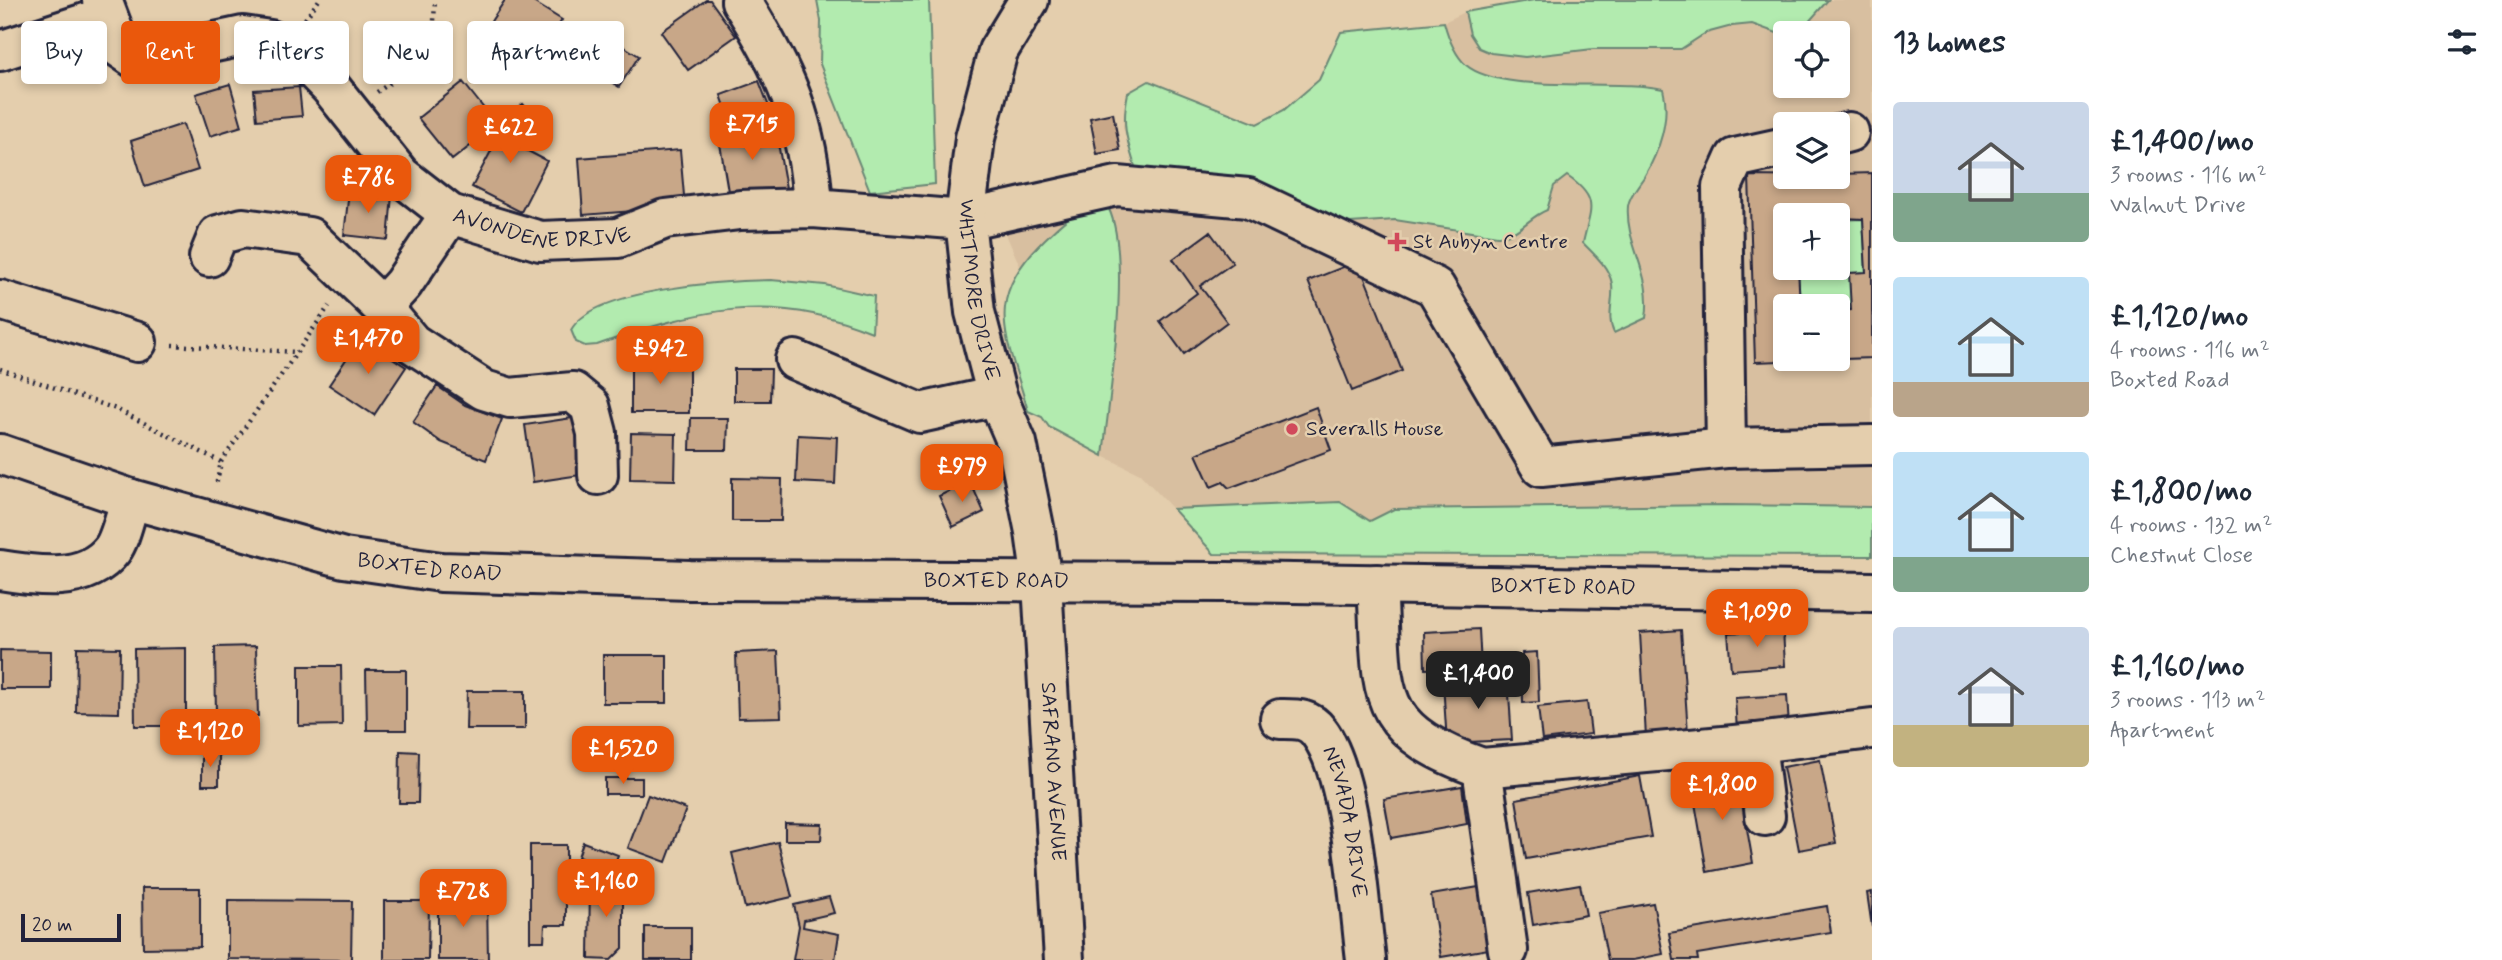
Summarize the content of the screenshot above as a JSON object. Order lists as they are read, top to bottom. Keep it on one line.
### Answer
{"streets":{"street":["AVONDENE DRIVE","WHITMORE DRIVE","BOXTED ROAD","SAFRANO AVENUE","NEVADA DRIVE"]},"crossings":[["AVONDENE DRIVE","WHITMORE DRIVE"],["WHITMORE DRIVE","BOXTED ROAD"],["WHITMORE DRIVE","SAFRANO AVENUE"],["BOXTED ROAD","SAFRANO AVENUE"]],"places":{"health":["St Aubyn Centre"],"other":["Severalls House"]},"scale_bar":"20 m","page":{"heading":"13 homes","map_buttons":["+","−"],"chip":["Buy","Rent","Filters","New","Apartment"],"list":[{"name":"£1,400/mo","note":"3 rooms · 116 m² · Walnut Drive"},{"name":"£1,120/mo","note":"4 rooms · 116 m² · Boxted Road"},{"name":"£1,800/mo","note":"4 rooms · 132 m² · Chestnut Close"},{"name":"£1,160/mo","note":"3 rooms · 113 m² · Apartment"}],"price":["£715","£622","£786","£1,470","£942","£979","£1,090","£1,400","£1,120","£1,520","£1,800","£1,160","£728"],"scale":"20 m"}}
